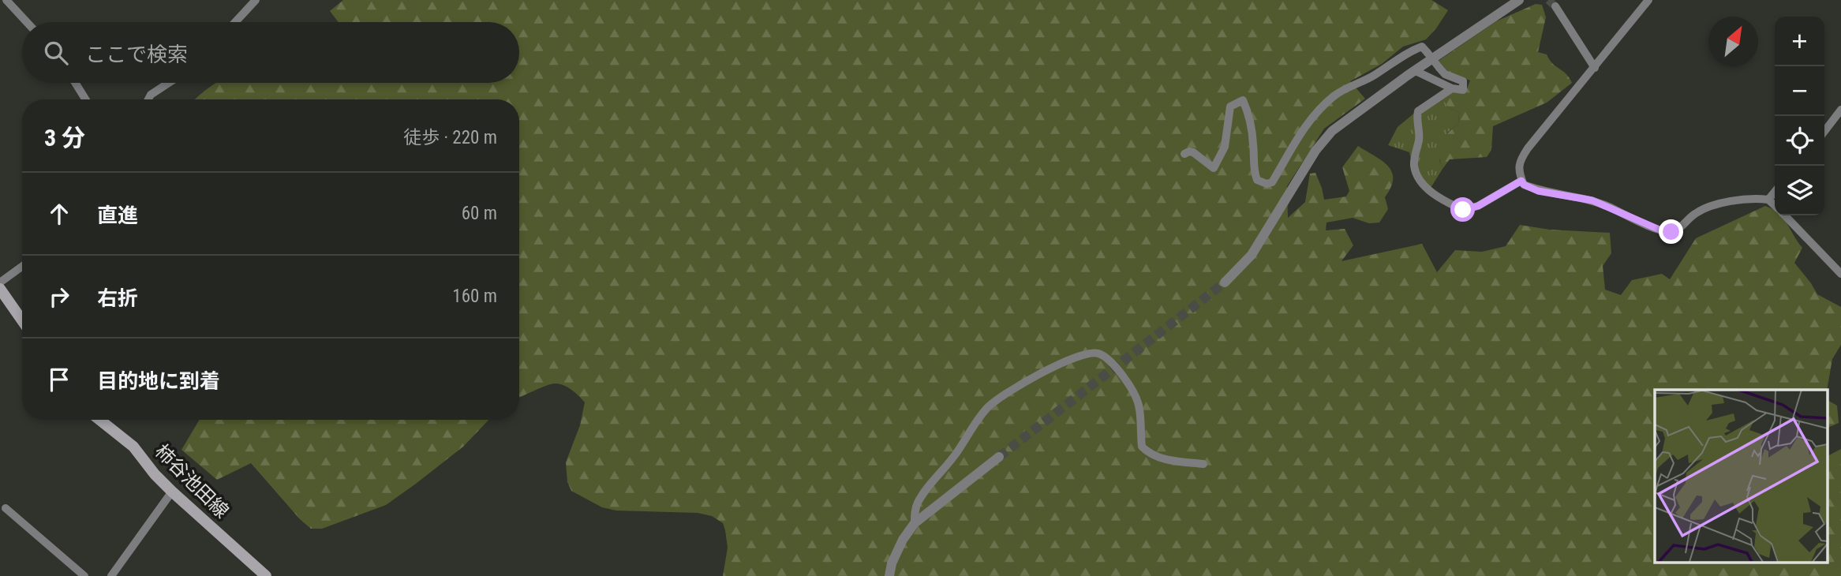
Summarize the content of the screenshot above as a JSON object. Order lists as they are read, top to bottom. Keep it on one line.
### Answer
{"streets":{"main road":["柿谷池田線"]},"north":"top right","page":{"map_buttons":["+","−"],"search":"ここで検索","heading":["3 分","徒歩 · 220 m"],"list":[["直進","60 m"],["右折","160 m"],"目的地に到着"]}}
